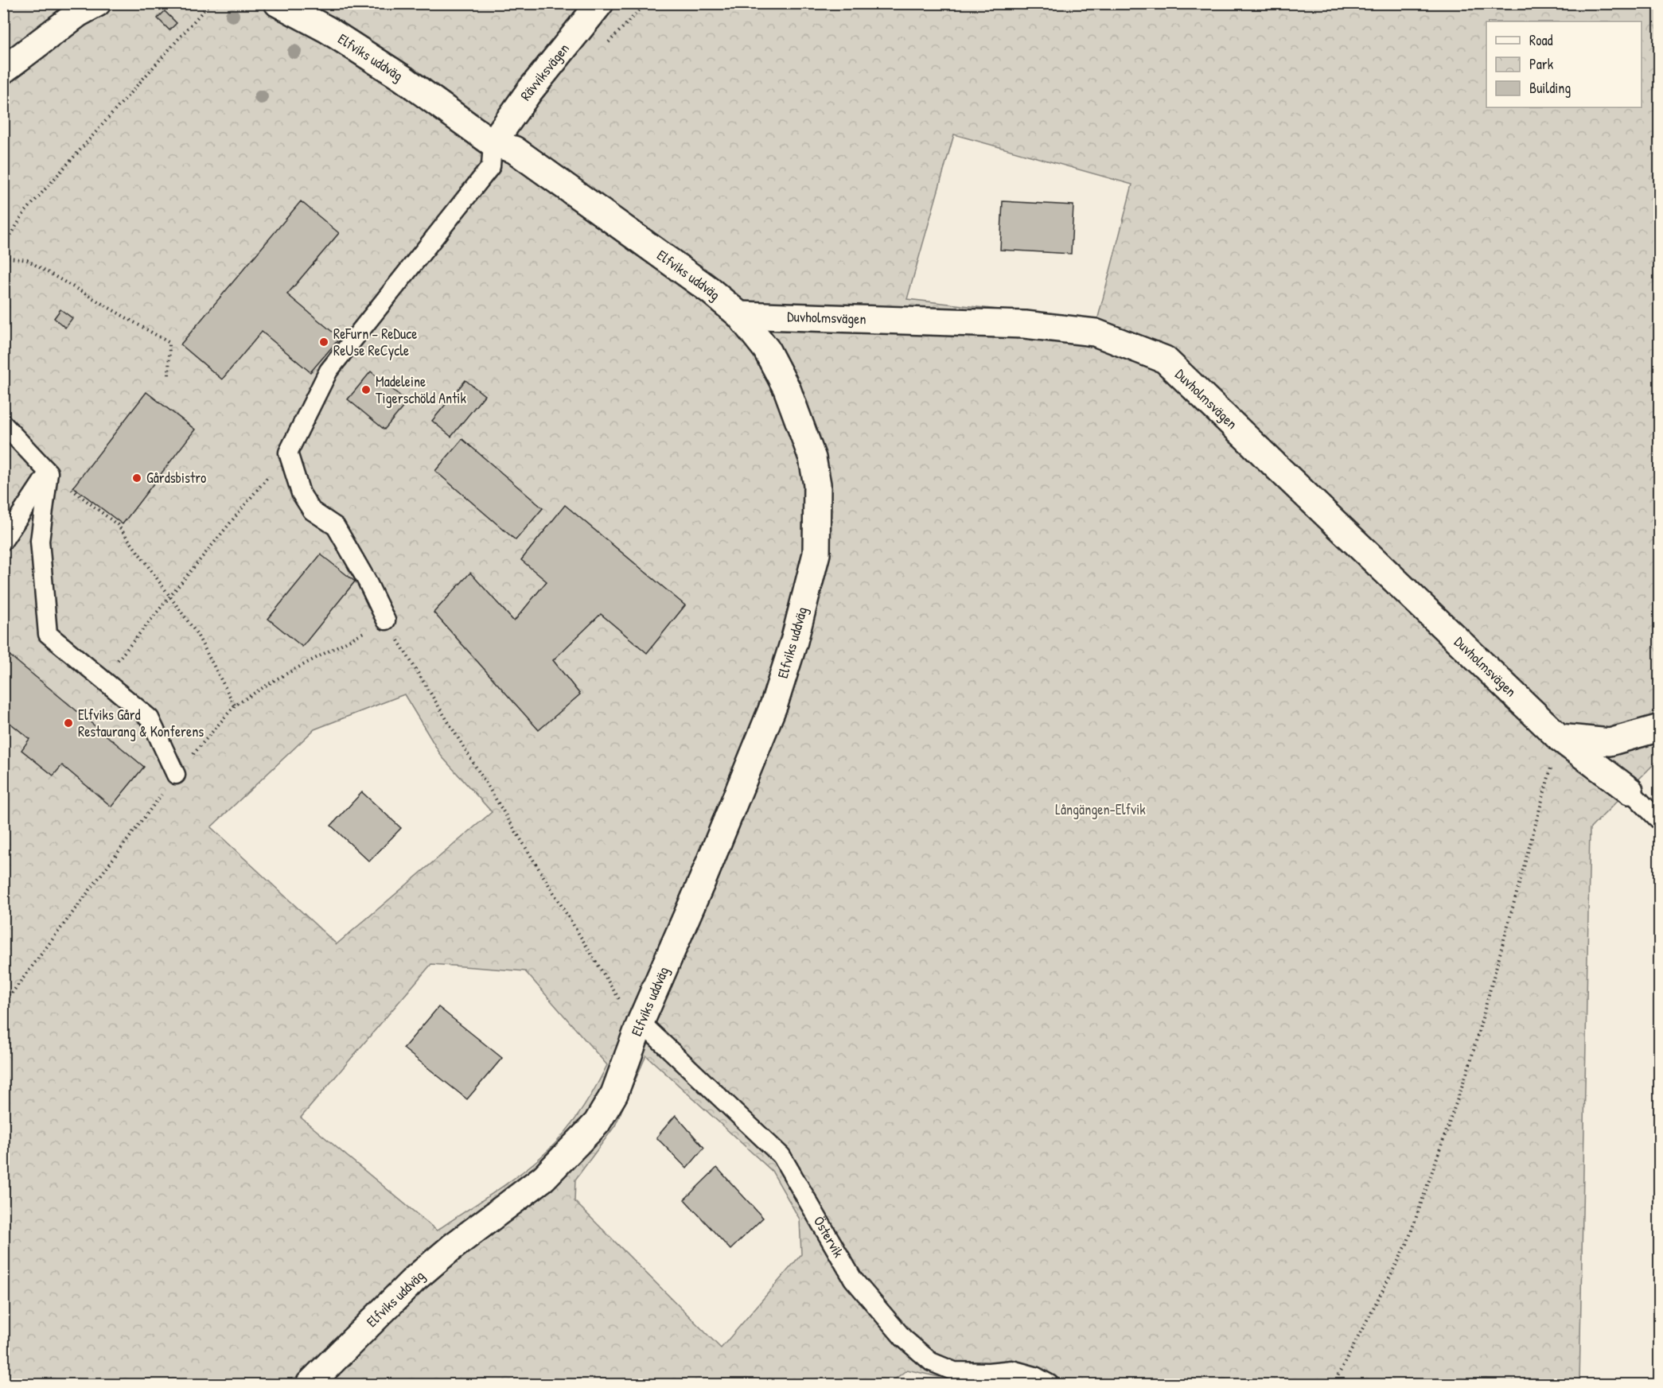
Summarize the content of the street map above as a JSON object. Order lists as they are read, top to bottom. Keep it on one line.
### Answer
{"streets":{"street":["Elfviks uddväg","Rävviksvägen","Duvholmsvägen"],"lane":["Östervik"]},"crossings":[["Elfviks uddväg","Rävviksvägen"],["Elfviks uddväg","Duvholmsvägen"],["Elfviks uddväg","Östervik"]],"parks":["Långängen-Elfvik"],"places":["ReFurn – ReDuce ReUse ReCycle","Madeleine Tigerschöld Antik","Gårdsbistro","Elfviks Gård Restaurang & Konferens"],"legend":["Road","Park","Building"]}
